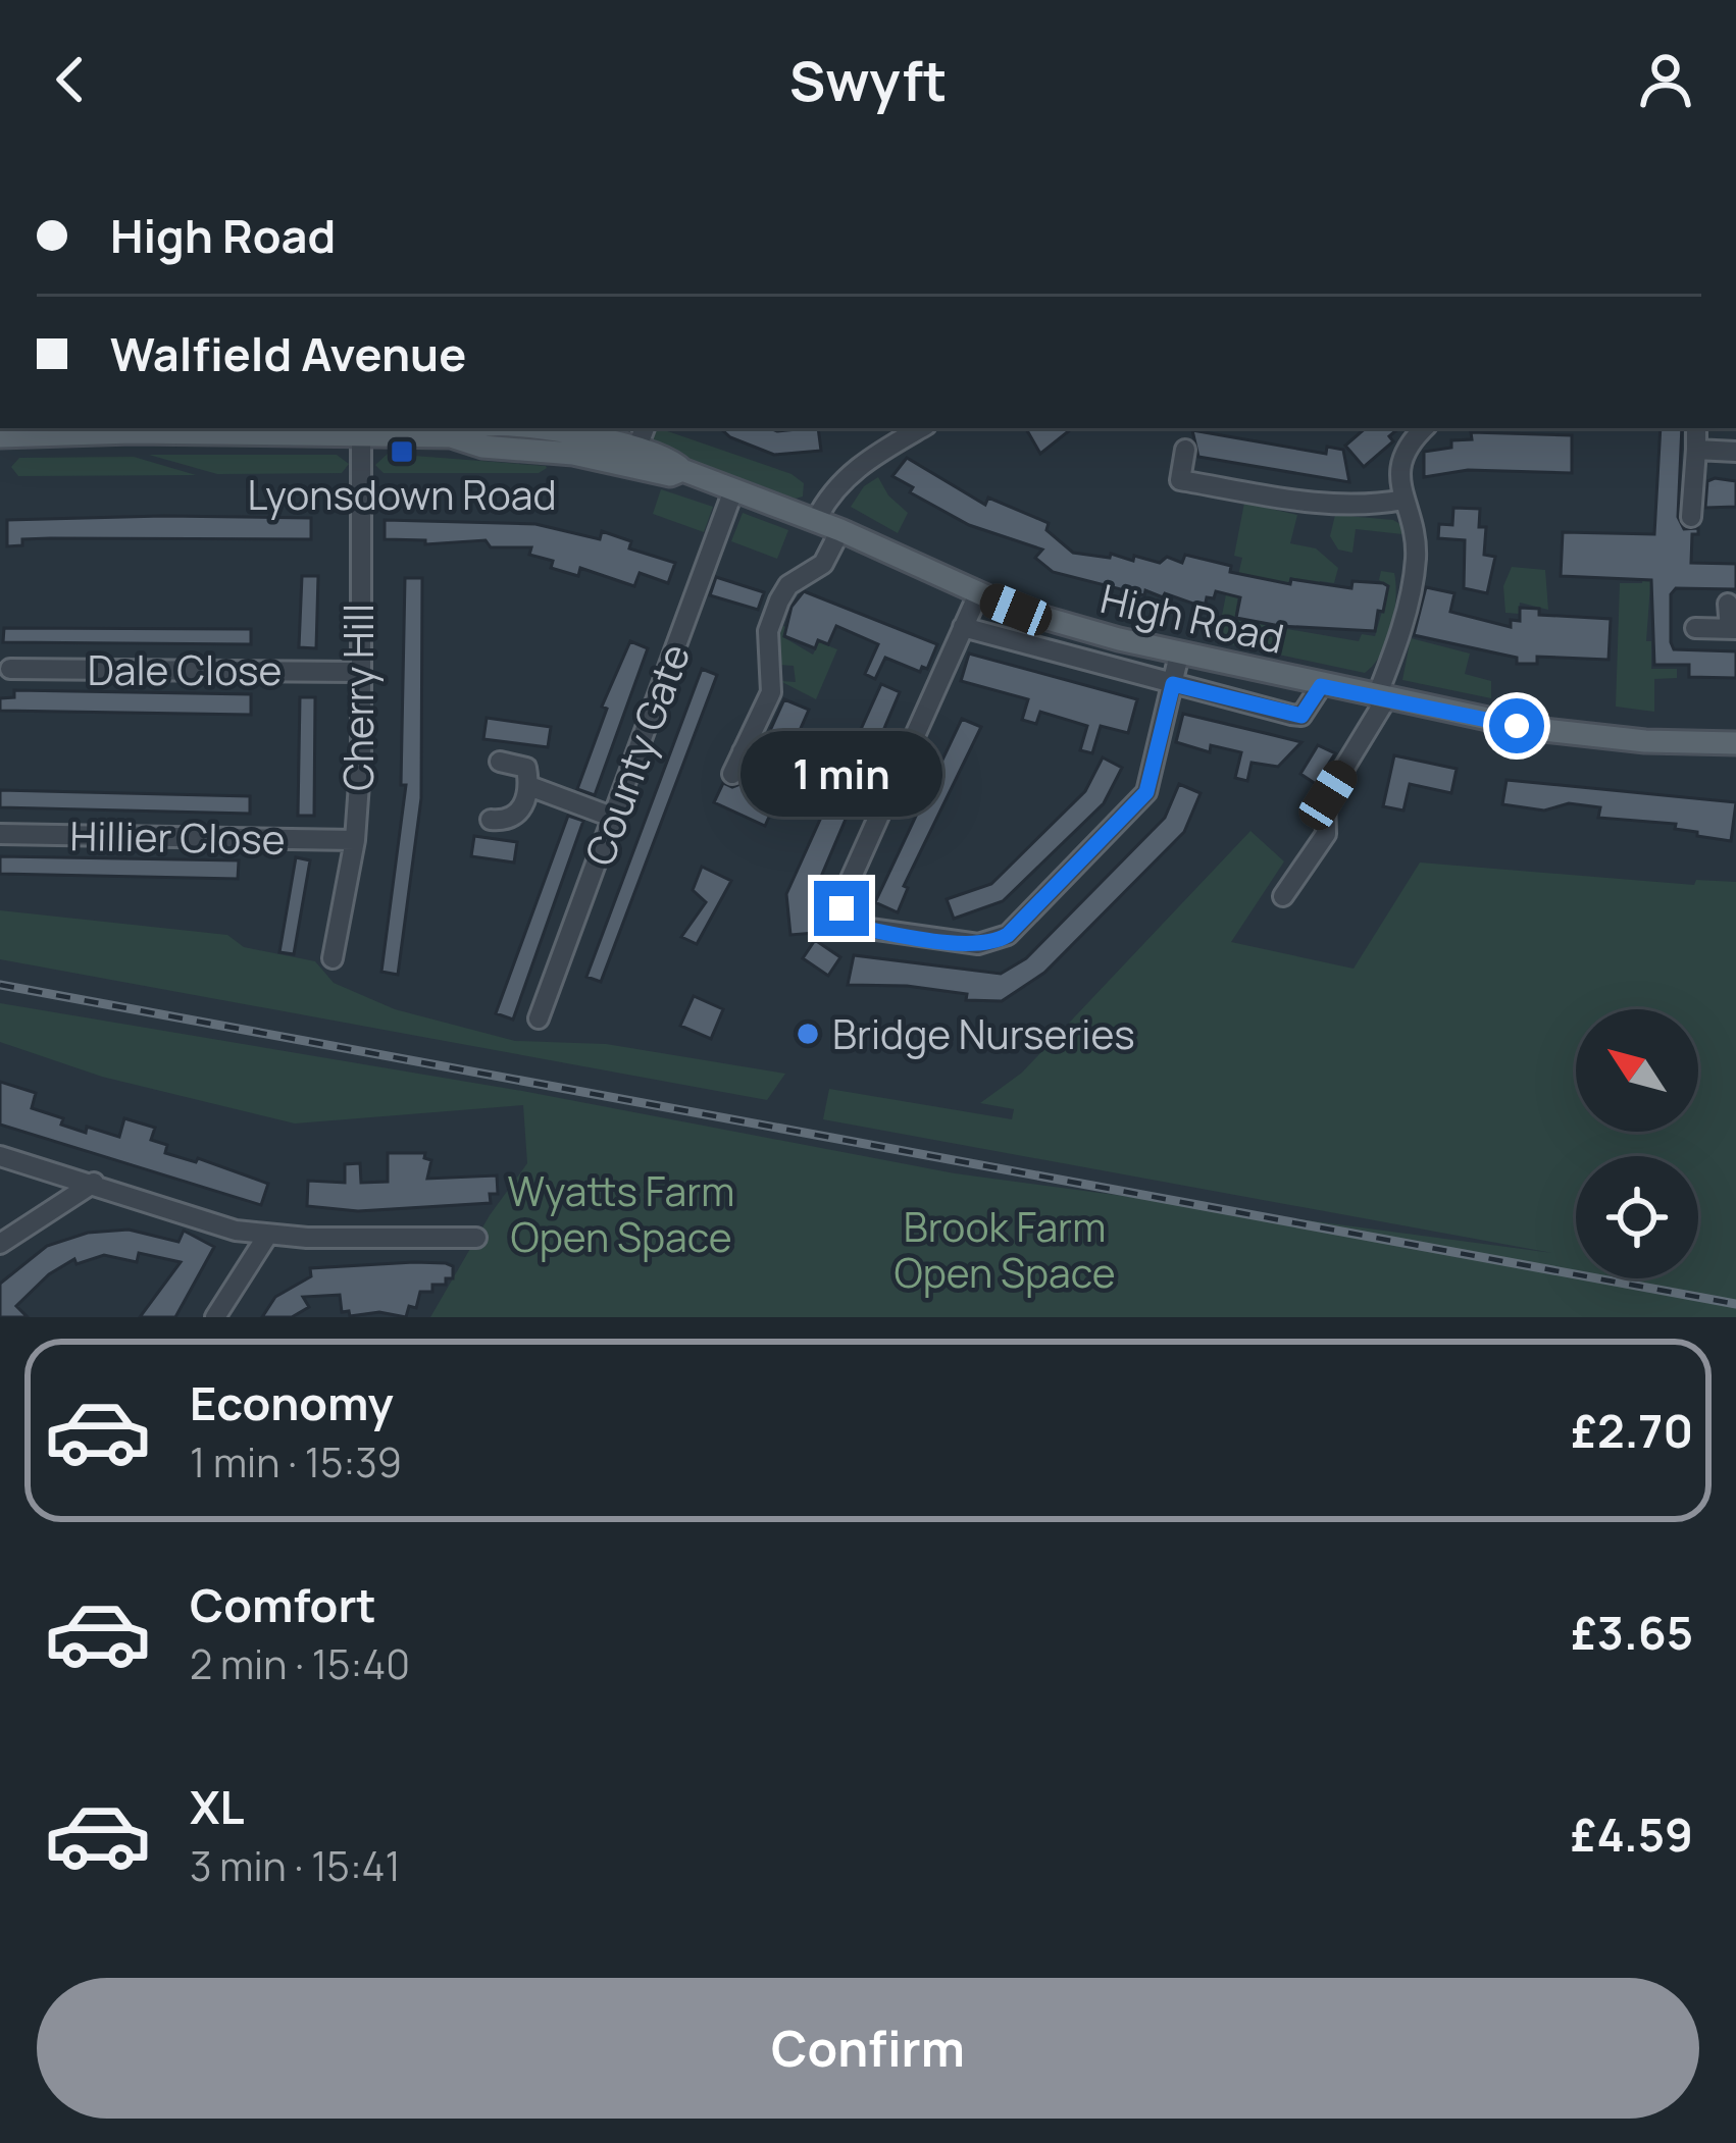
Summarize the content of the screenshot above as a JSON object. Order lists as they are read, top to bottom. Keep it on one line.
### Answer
{"streets":{"main road":["High Road"],"street":["Dale Close","Cherry Hill","County Gate","Hillier Close"]},"crossings":[["High Road","Cherry Hill"],["High Road","County Gate"],["Dale Close","Cherry Hill"],["Cherry Hill","Hillier Close"]],"parks":["Wyatts Farm Open Space","Brook Farm Open Space"],"places":{"transit":["Lyonsdown Road"],"other":["Bridge Nurseries"]},"north":"top left","page":{"header":"Swyft","banner":["High Road","Walfield Avenue"],"bubble":"1 min","list":[{"name":"Economy","note":"1 min · 15:39","value":"£2.70"},{"name":"Comfort","note":"2 min · 15:40","value":"£3.65"},{"name":"XL","note":"3 min · 15:41","value":"£4.59"}],"buttons":"Confirm"}}
